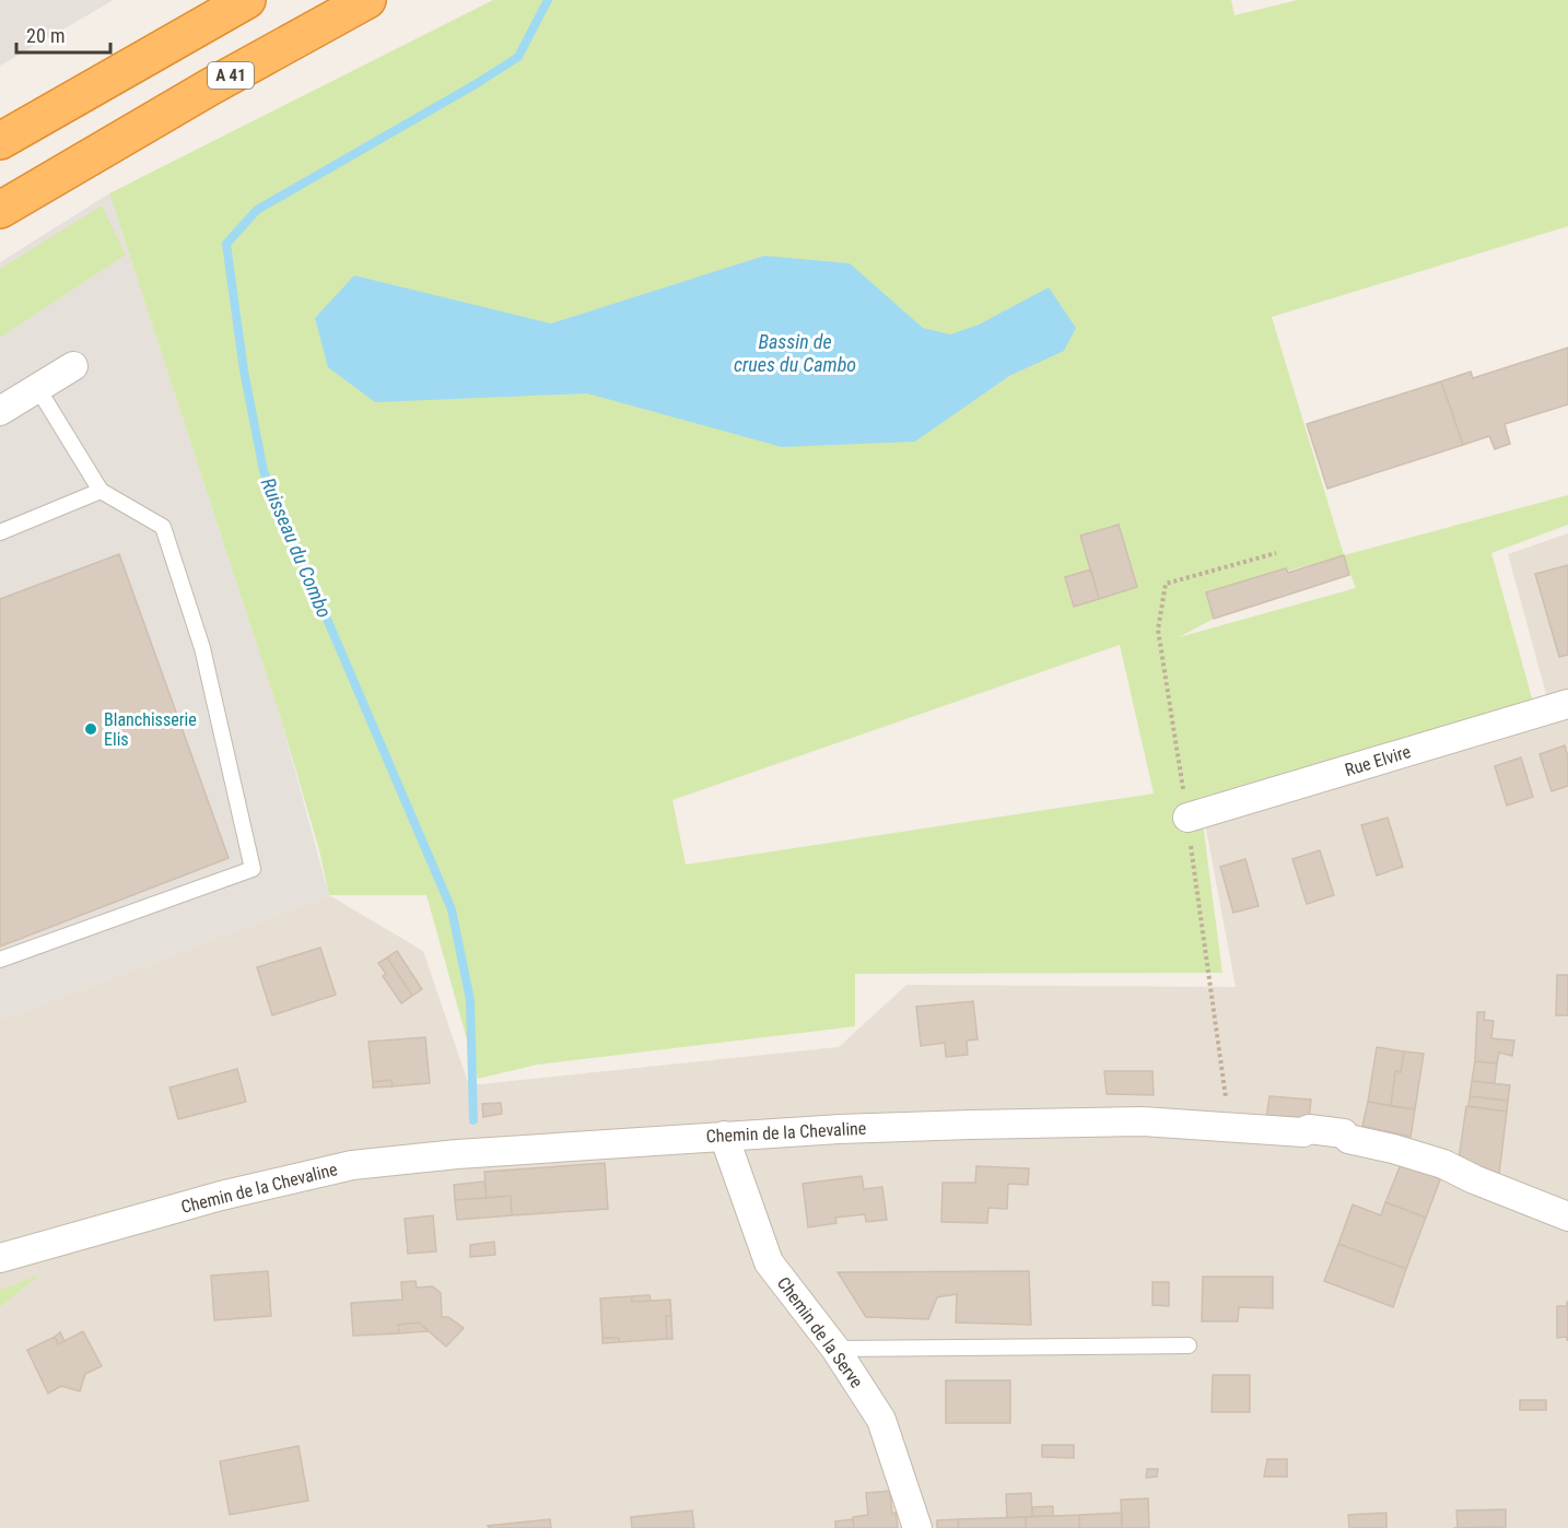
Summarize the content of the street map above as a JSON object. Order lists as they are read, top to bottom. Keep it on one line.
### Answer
{"streets":{"highway":["A 41"],"street":["Rue Elvire","Chemin de la Chevaline","Chemin de la Serve"]},"crossings":[["Chemin de la Chevaline","Chemin de la Serve"]],"water":["Bassin de crues du Cambo","Ruisseau du Combo"],"places":["Blanchisserie Elis"],"scale_bar":"20 m"}
